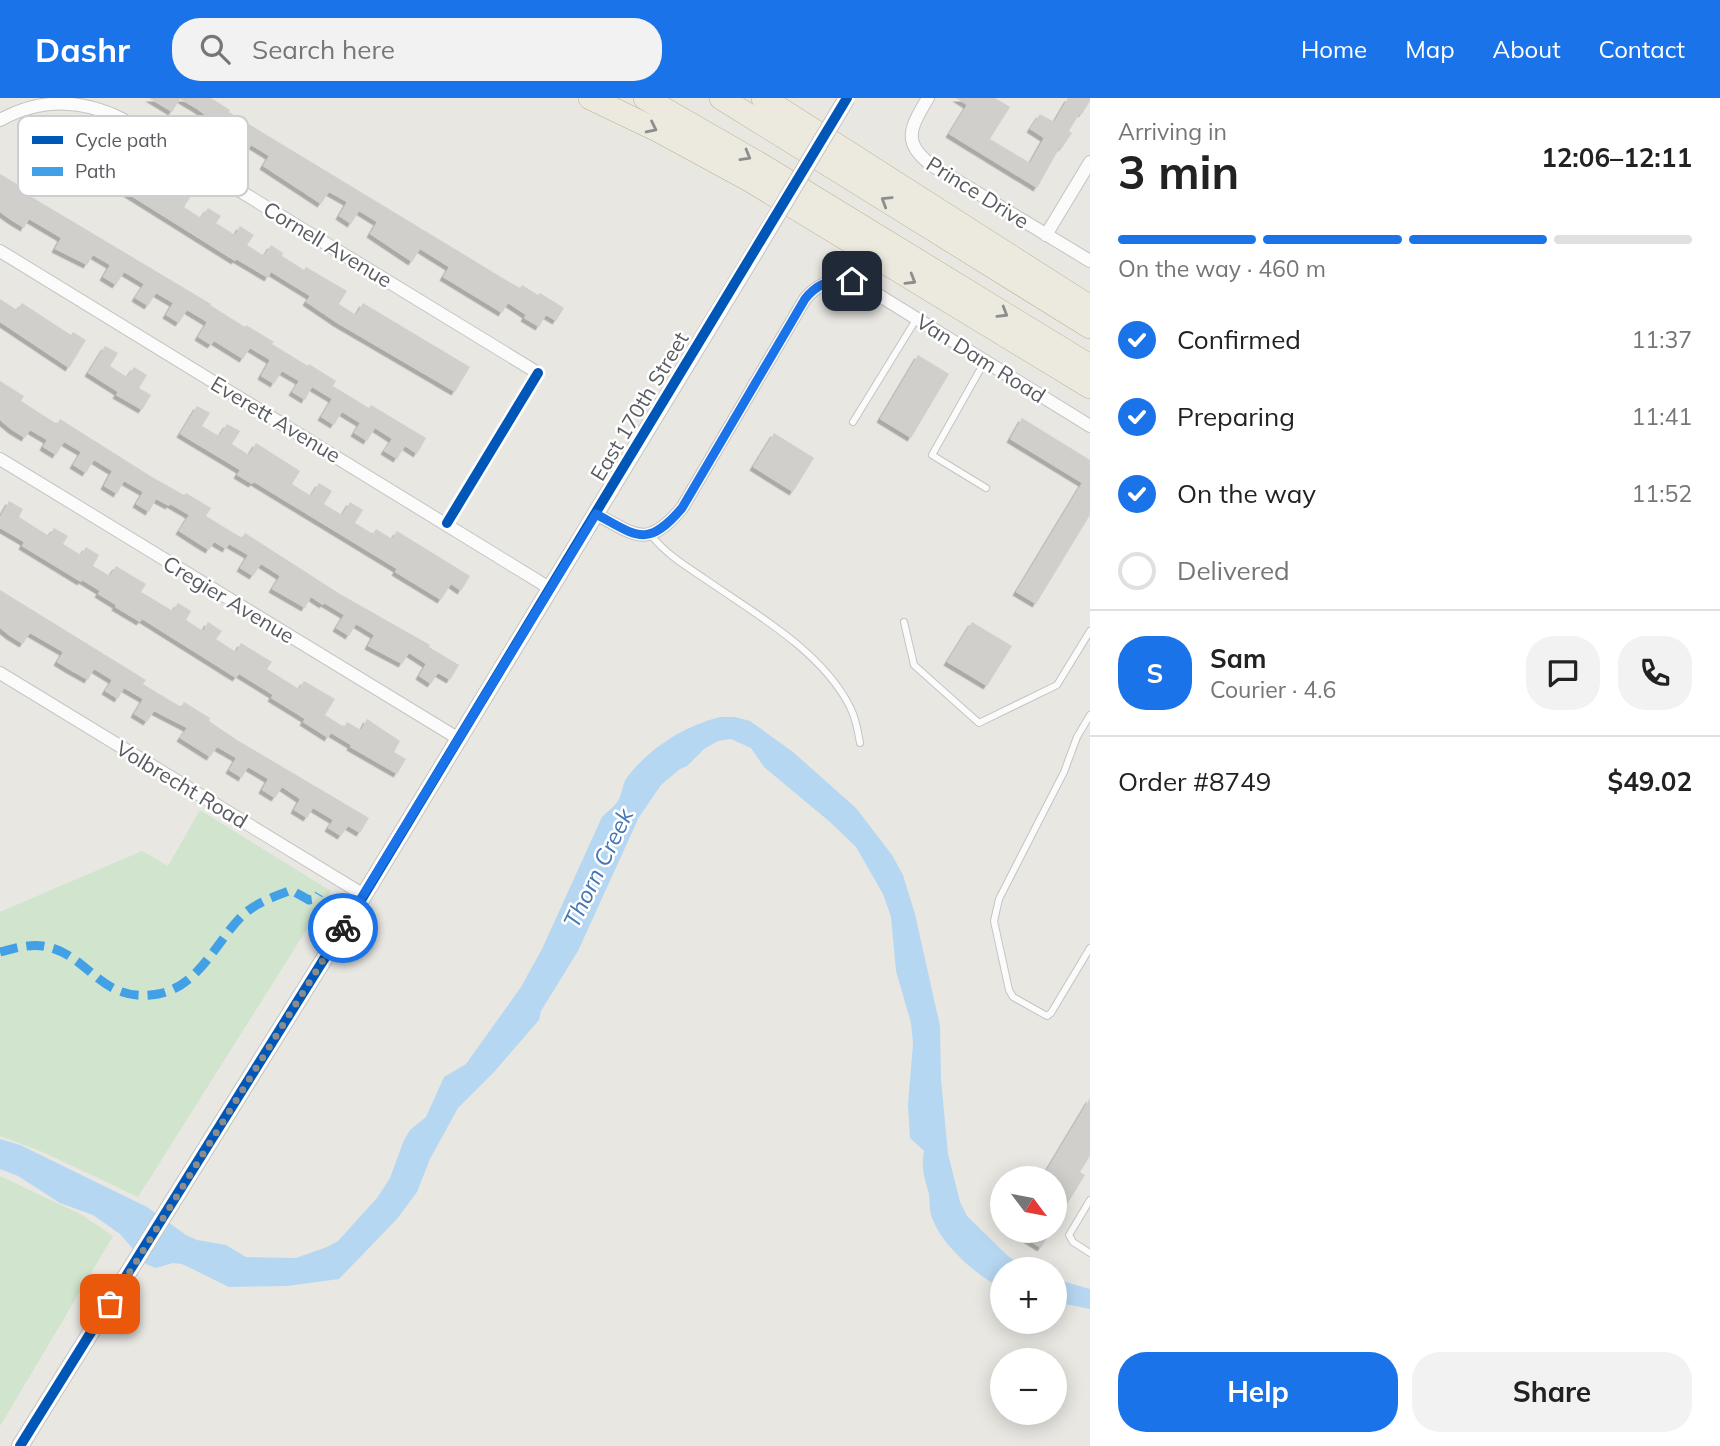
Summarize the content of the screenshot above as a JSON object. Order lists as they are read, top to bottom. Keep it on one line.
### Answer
{"streets":{"street":["Prince Drive","Cornell Avenue","Van Dam Road","East 170th Street","Everett Avenue","Cregier Avenue","Volbrecht Road"]},"crossings":[["Cornell Avenue","Everett Avenue"],["East 170th Street","Everett Avenue"],["East 170th Street","Cregier Avenue"],["East 170th Street","Volbrecht Road"]],"water":["Thorn Creek"],"legend":["Cycle path","Path"],"north":"bottom right","page":{"header":"Dashr","search":"Search here","nav":["Home","Map","About","Contact"],"heading":["3 min","Arriving in","12:06–12:11"],"panel":["Sam","Courier · 4.6","Order #8749","$49.02"],"bar":"On the way · 460 m","list":[["Confirmed","11:37"],["Preparing","11:41"],["On the way","11:52"],"Delivered"],"round":"S","map_buttons":["+","−"],"buttons":["Help","Share"]}}
